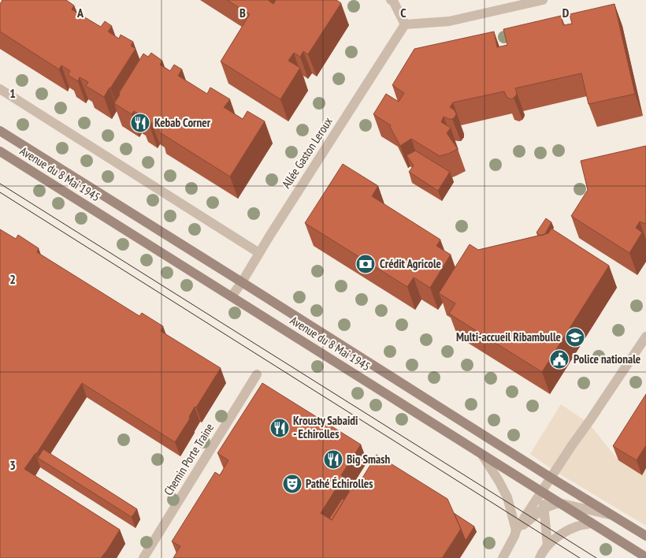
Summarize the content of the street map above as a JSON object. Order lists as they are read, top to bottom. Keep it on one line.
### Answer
{"streets":{"main road":["Avenue du 8 Mai 1945"],"street":["Allée Gaston Leroux","Chemin Porte Traine"]},"crossings":[["Allée Gaston Leroux","Avenue du 8 Mai 1945"]],"places":{"restaurant":["Kebab Corner","Krousty Sabaidi - Echirolles","Big Smash"],"bank":["Crédit Agricole"],"school or university":["Multi-accueil Ribambulle"],"public building":["Police nationale"],"theatre":["Pathé Échirolles"]},"grid":{"columns":["A","B","C","D"],"rows":["1","2","3"]}}
